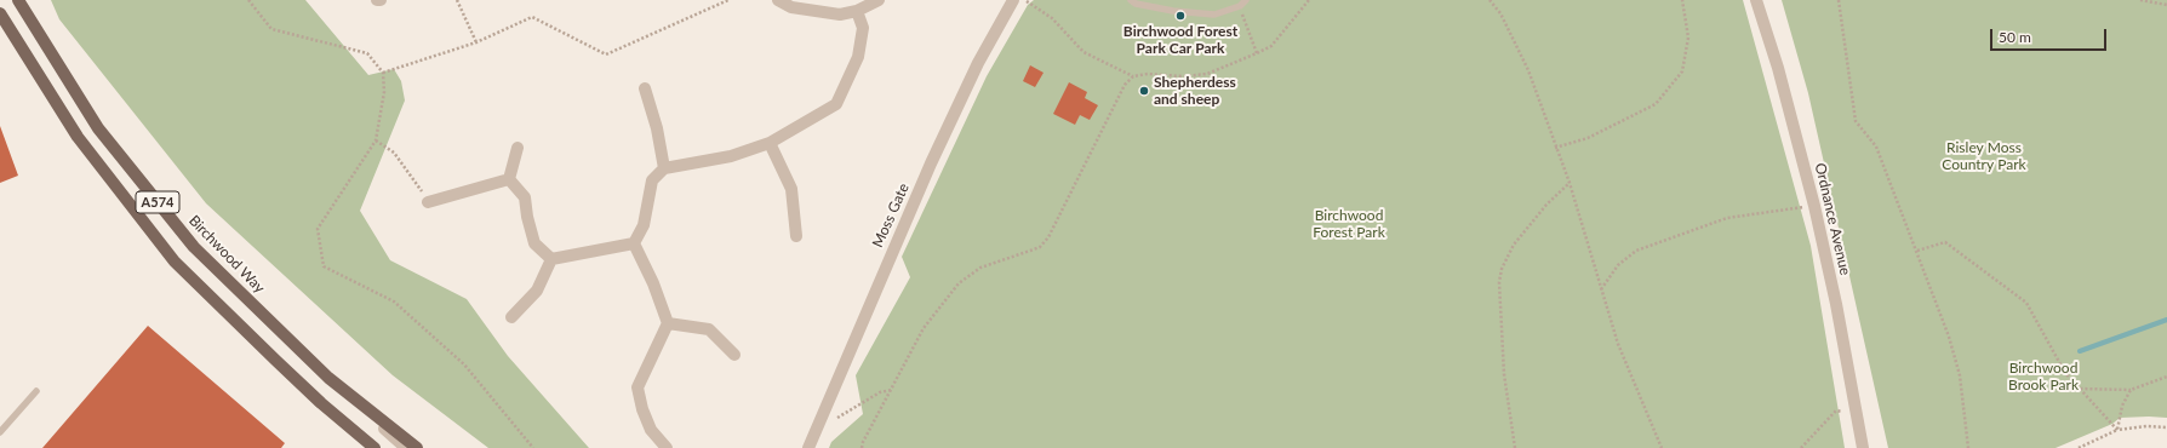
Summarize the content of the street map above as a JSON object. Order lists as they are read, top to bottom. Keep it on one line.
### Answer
{"streets":{"main road":["A574","Birchwood Way"],"street":["Moss Gate","Ordnance Avenue"]},"crossings":[["A574","Birchwood Way"]],"parks":["Risley Moss Country Park","Birchwood Forest Park","Birchwood Brook Park"],"places":["Birchwood Forest Park Car Park","Shepherdess and sheep"],"scale_bar":"50 m"}
